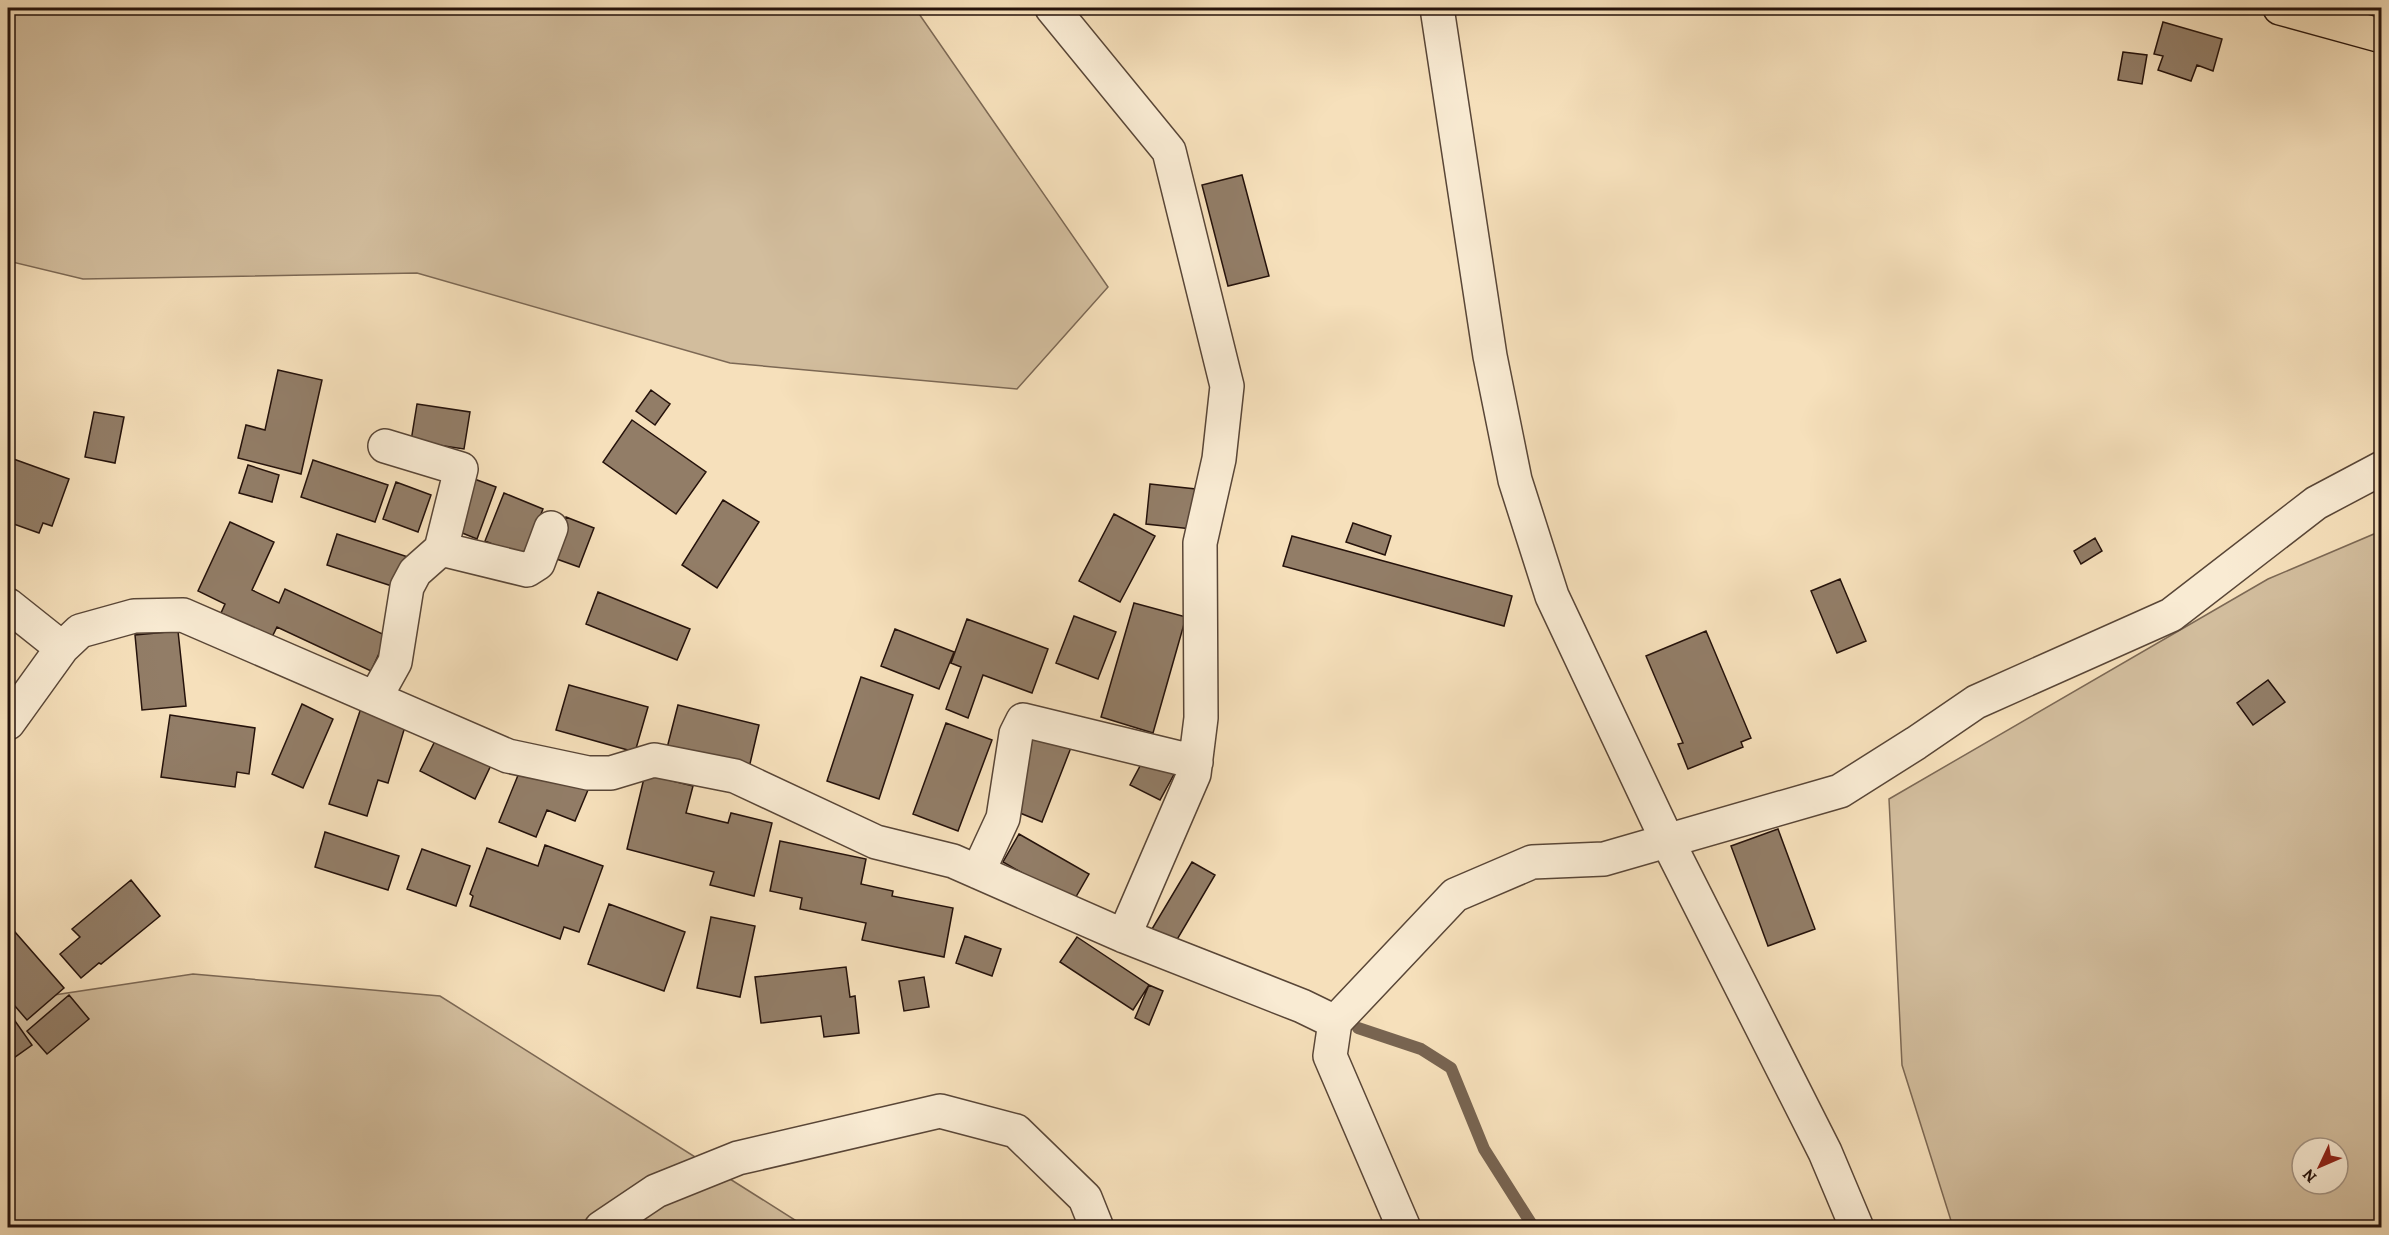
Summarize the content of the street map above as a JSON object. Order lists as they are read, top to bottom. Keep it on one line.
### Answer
{"north":"bottom left"}
